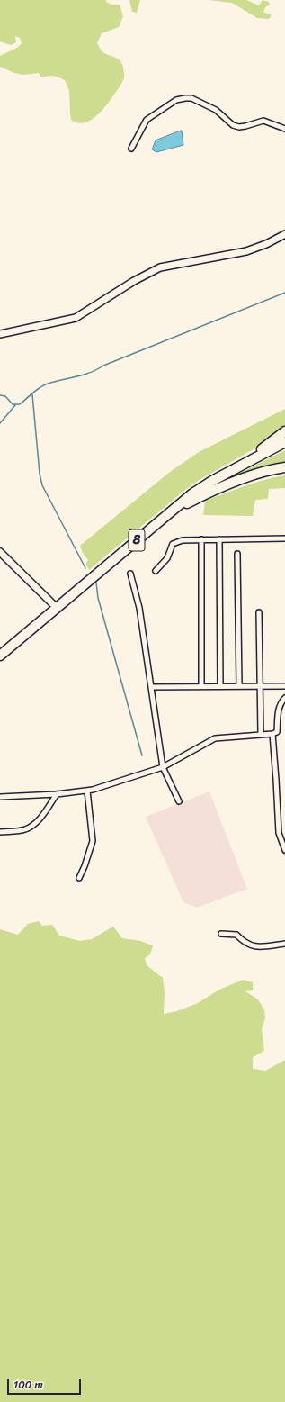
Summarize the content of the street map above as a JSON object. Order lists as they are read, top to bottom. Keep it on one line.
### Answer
{"streets":{"highway":["8"]},"scale_bar":"100 m"}
